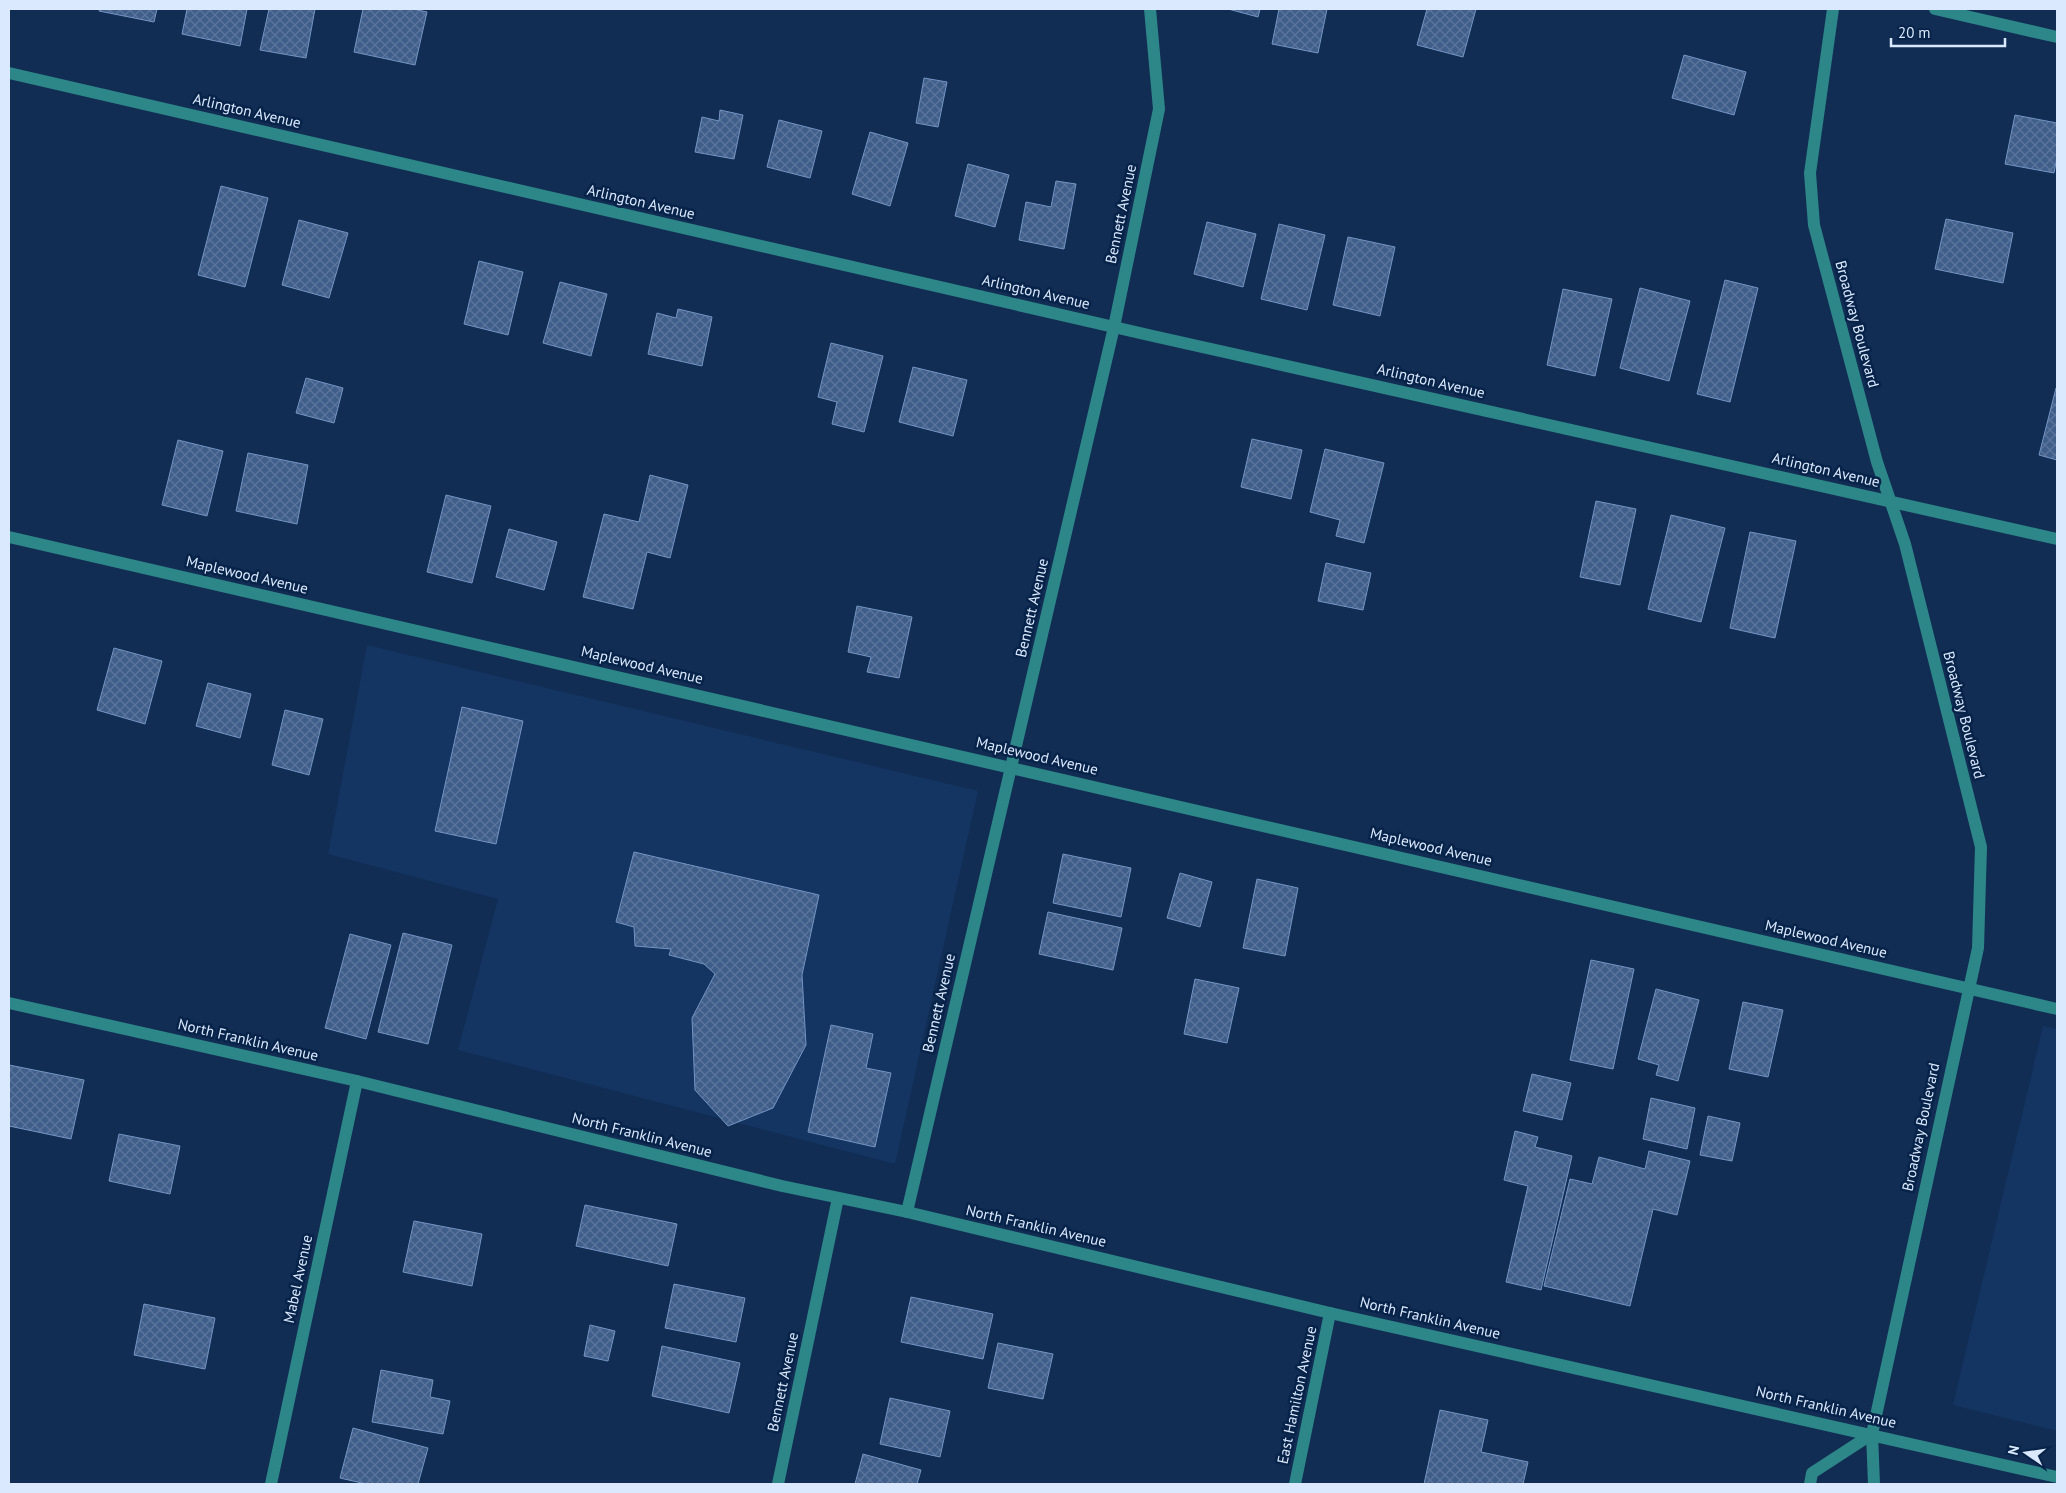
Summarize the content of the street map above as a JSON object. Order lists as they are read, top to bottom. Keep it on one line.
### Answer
{"streets":{"street":["Arlington Avenue","Bennett Avenue","Broadway Boulevard","Maplewood Avenue","North Franklin Avenue","Mabel Avenue","East Hamilton Avenue"]},"crossings":[["Arlington Avenue","Bennett Avenue"],["Arlington Avenue","Broadway Boulevard"],["Bennett Avenue","Maplewood Avenue"],["Bennett Avenue","North Franklin Avenue"],["Broadway Boulevard","Maplewood Avenue"],["Broadway Boulevard","North Franklin Avenue"],["North Franklin Avenue","Mabel Avenue"],["North Franklin Avenue","East Hamilton Avenue"]],"scale_bar":"20 m","north":"left"}
